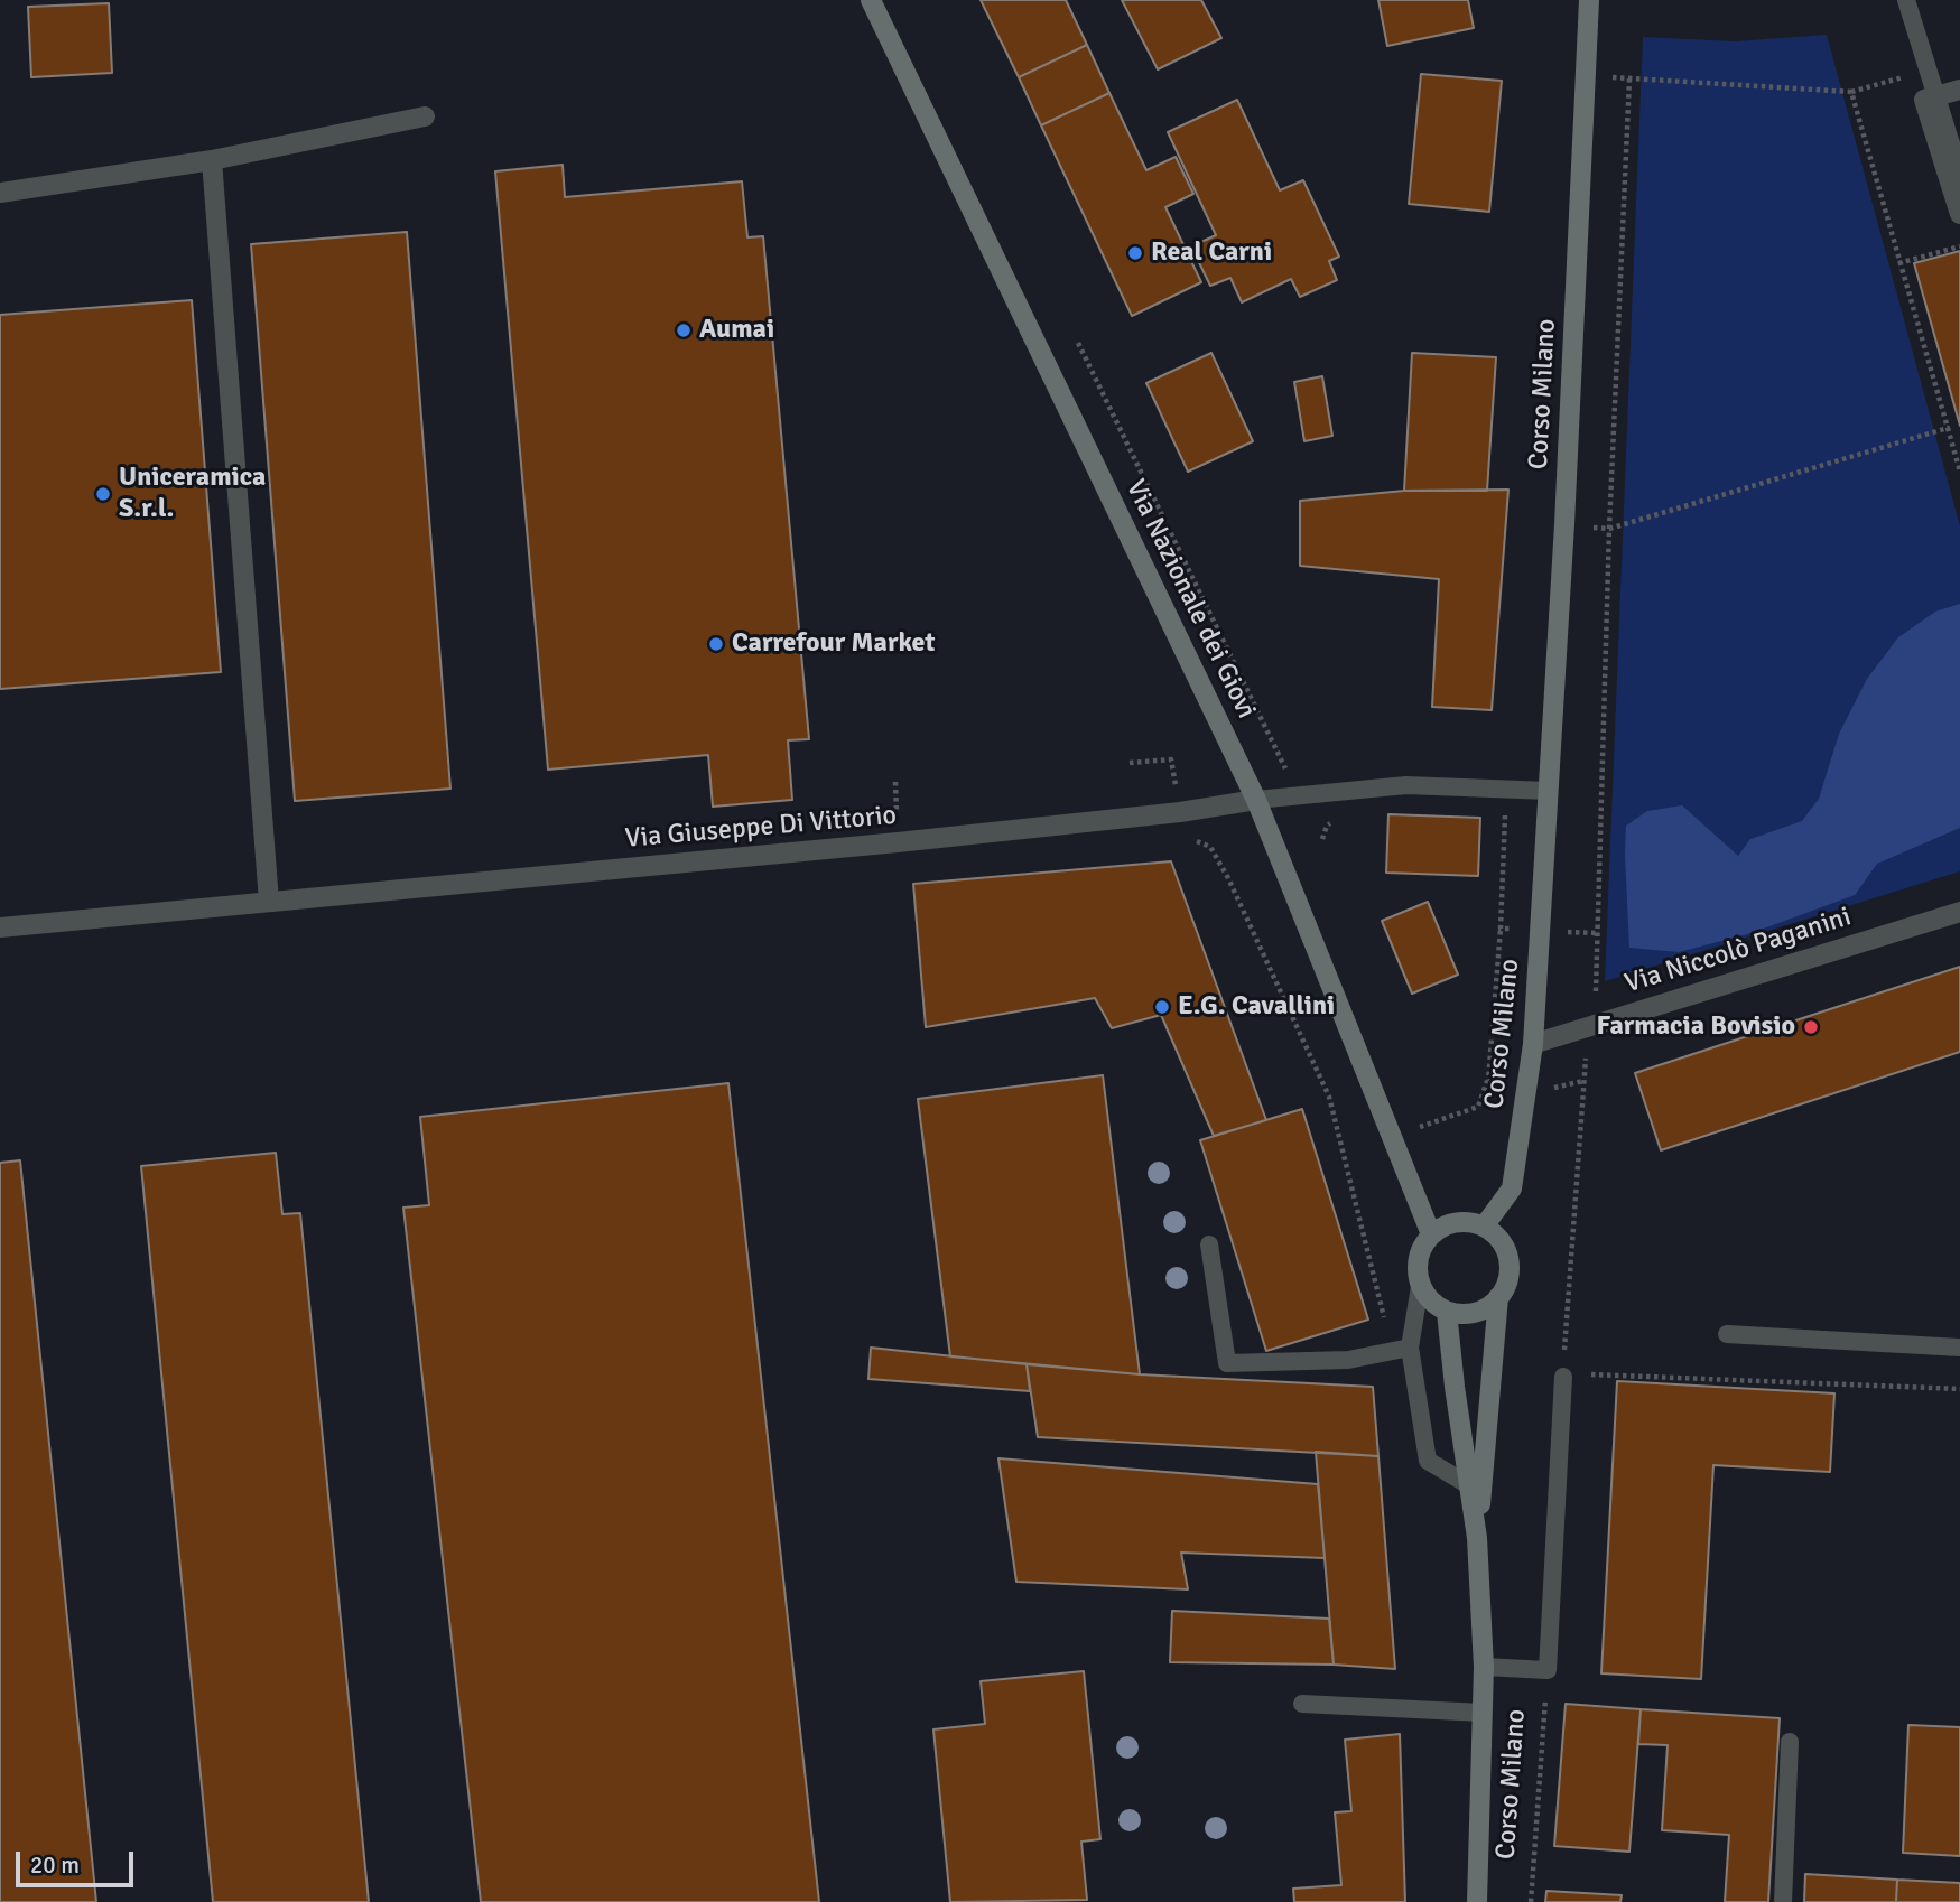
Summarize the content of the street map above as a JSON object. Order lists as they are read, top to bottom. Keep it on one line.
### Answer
{"streets":{"main road":["Corso Milano","Via Nazionale dei Giovi"],"street":["Via Giuseppe Di Vittorio","Via Niccolò Paganini"]},"crossings":[["Corso Milano","Via Nazionale dei Giovi"],["Corso Milano","Via Niccolò Paganini"],["Via Nazionale dei Giovi","Via Giuseppe Di Vittorio"]],"places":["Real Carni","Aumai","Uniceramica S.r.l.","Carrefour Market","E.G. Cavallini","Farmacia Bovisio"],"scale_bar":"20 m"}
